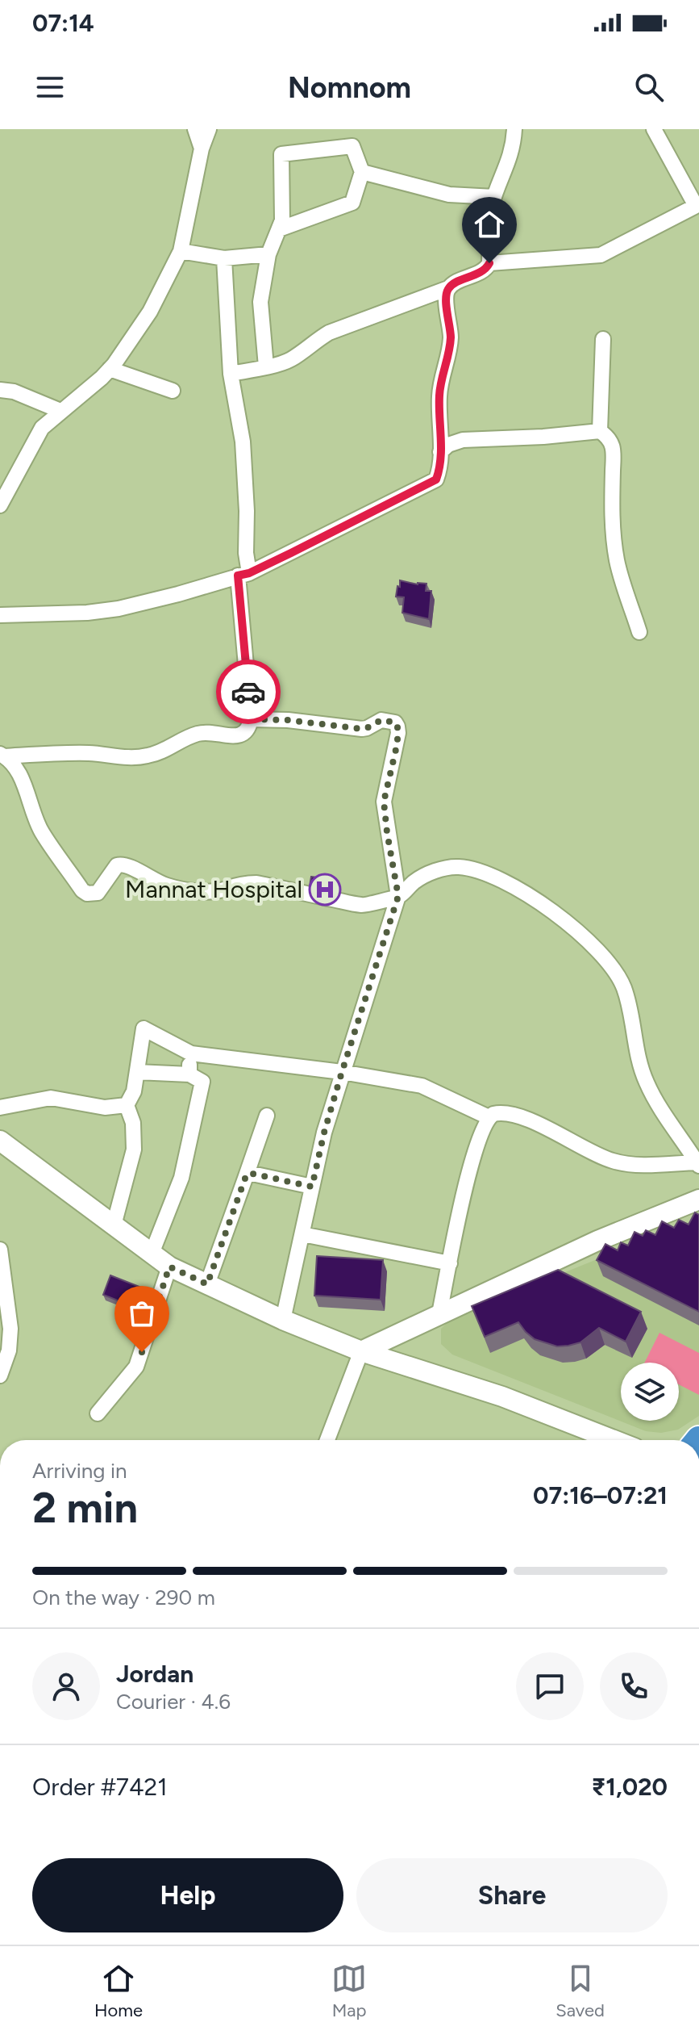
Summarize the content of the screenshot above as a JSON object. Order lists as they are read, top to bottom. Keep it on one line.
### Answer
{"places":{"hospital":["Mannat Hospital"]},"page":{"status":"07:14","header":"Nomnom","heading":["2 min","Arriving in","07:16–07:21"],"panel":["Jordan","Courier · 4.6","Order #7421","₹1,020"],"bar":"On the way · 290 m","buttons":["Help","Share"],"tabs":["Home","Map","Saved"]}}
